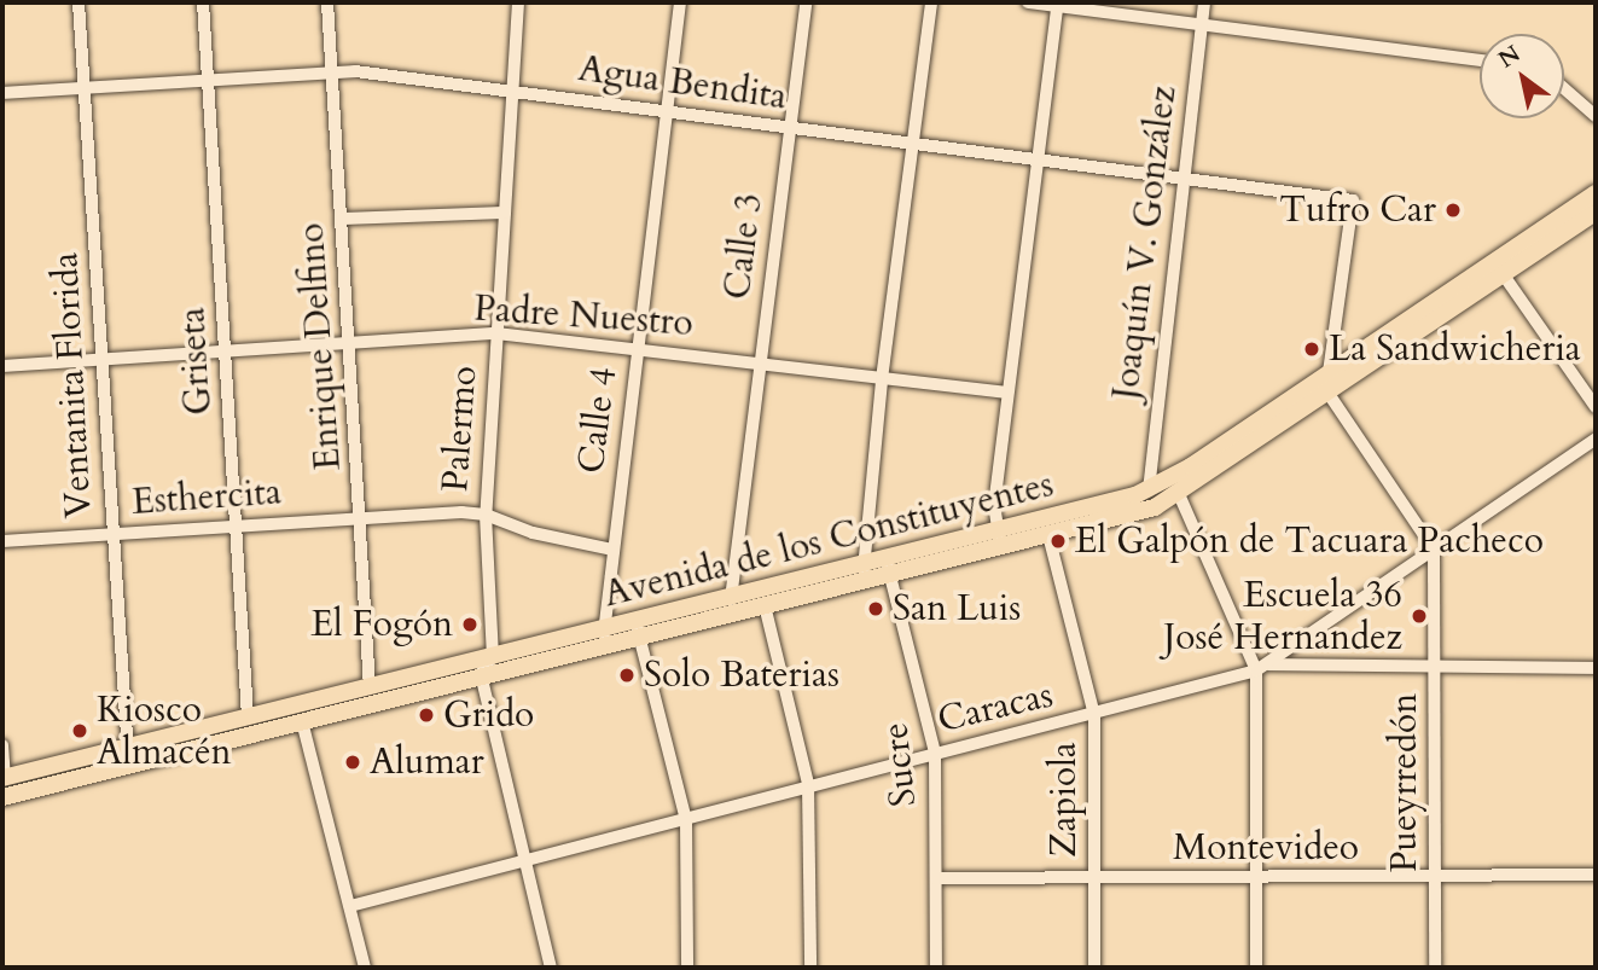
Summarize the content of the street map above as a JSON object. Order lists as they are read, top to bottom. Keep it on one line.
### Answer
{"streets":{"main road":["Avenida de los Constituyentes"],"street":["Agua Bendita","Joaquín V. González","Calle 3","Padre Nuestro","Enrique Delfino","Griseta","Ventanita Florida","Calle 4","Palermo","Esthercita","Caracas","Sucre","Pueyrredón","Zapiola","Montevideo"]},"crossings":[["Agua Bendita","Joaquín V. González"],["Agua Bendita","Calle 3"],["Agua Bendita","Enrique Delfino"],["Agua Bendita","Griseta"],["Agua Bendita","Ventanita Florida"],["Agua Bendita","Calle 4"],["Agua Bendita","Palermo"],["Agua Bendita","Avenida de los Constituyentes"],["Joaquín V. González","Avenida de los Constituyentes"],["Calle 3","Padre Nuestro"],["Calle 3","Avenida de los Constituyentes"],["Padre Nuestro","Enrique Delfino"],["Padre Nuestro","Griseta"],["Padre Nuestro","Ventanita Florida"],["Padre Nuestro","Calle 4"],["Padre Nuestro","Palermo"],["Enrique Delfino","Esthercita"],["Enrique Delfino","Avenida de los Constituyentes"],["Griseta","Esthercita"],["Griseta","Avenida de los Constituyentes"],["Ventanita Florida","Esthercita"],["Ventanita Florida","Avenida de los Constituyentes"],["Calle 4","Esthercita"],["Calle 4","Avenida de los Constituyentes"],["Palermo","Esthercita"],["Palermo","Avenida de los Constituyentes"],["Avenida de los Constituyentes","Sucre"],["Avenida de los Constituyentes","Zapiola"],["Caracas","Sucre"],["Caracas","Pueyrredón"],["Caracas","Zapiola"],["Sucre","Montevideo"],["Pueyrredón","Montevideo"],["Zapiola","Montevideo"]],"places":["Tufro Car","La Sandwicheria","El Galpón de Tacuara Pacheco","San Luis","Escuela 36 José Hernandez","El Fogón","Solo Baterias","Grido","Kiosco Almacén","Alumar"],"north":"top left"}
